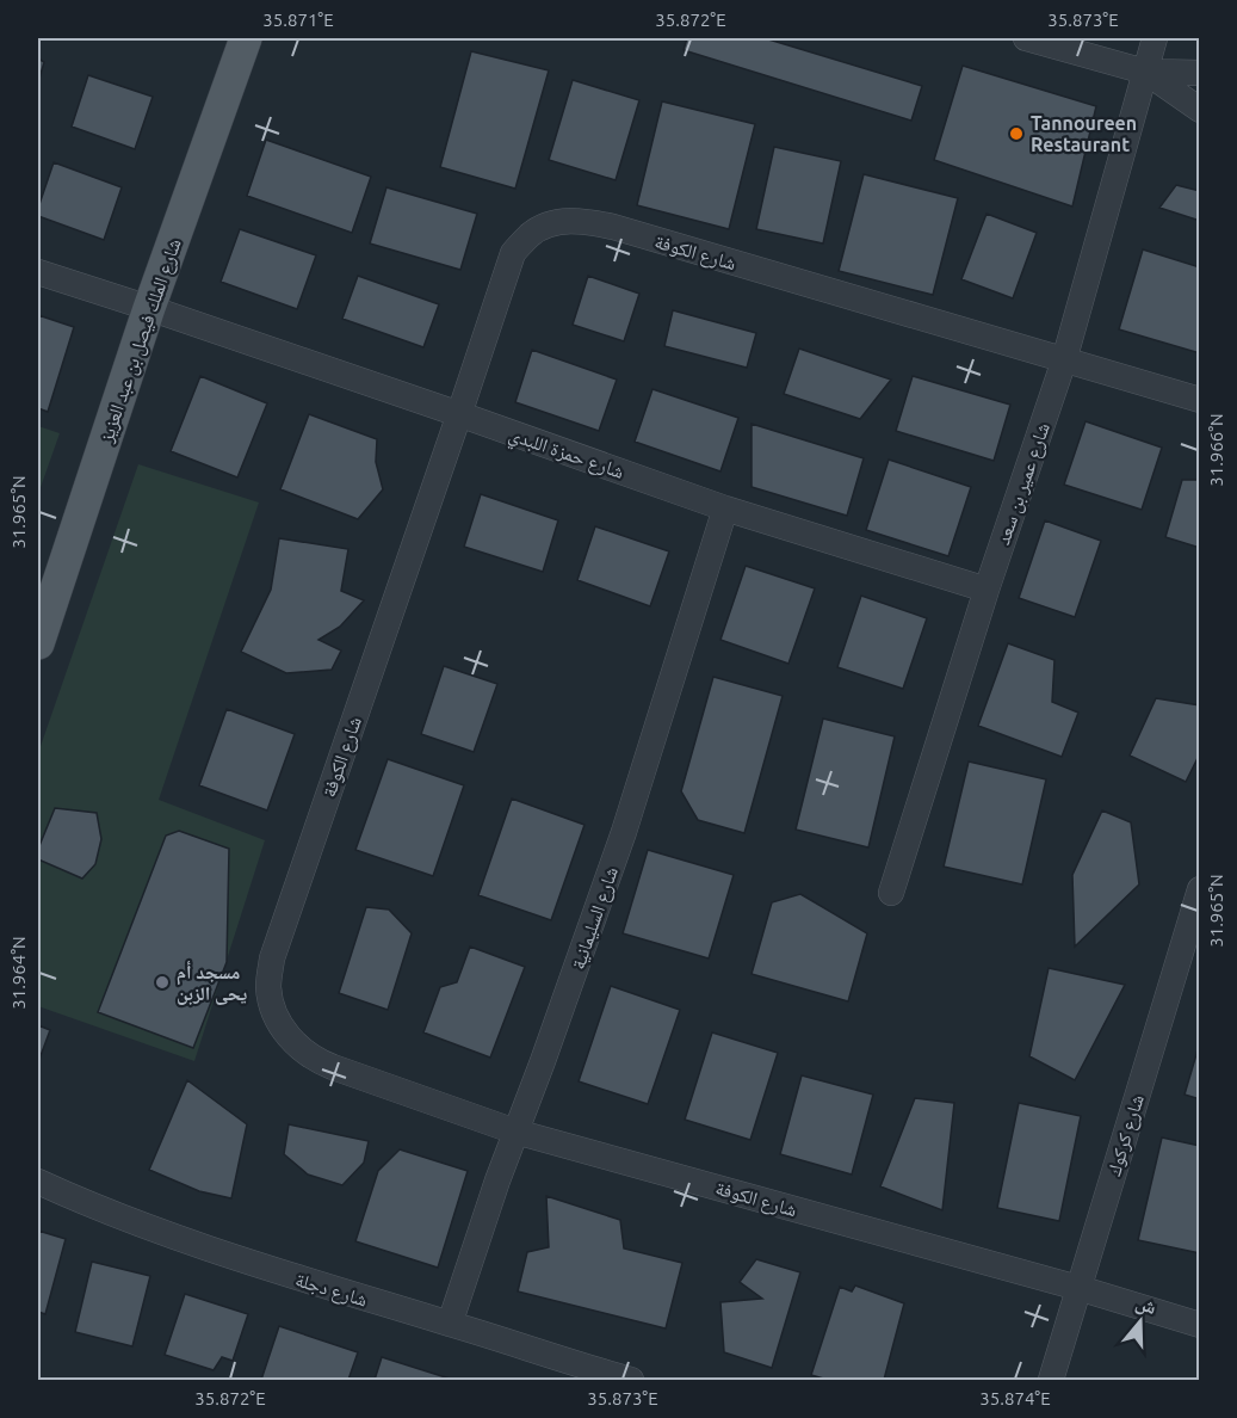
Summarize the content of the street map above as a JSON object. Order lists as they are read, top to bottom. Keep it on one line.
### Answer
{"streets":{"main road":["شارع الملك فيصل بن عبد العزيز"],"street":["شارع الكوفة","شارع حمزة اللبدي","شارع عمير بن سعد","شارع السليمانية","شارع كركوك","شارع دجلة"]},"crossings":[["شارع الكوفة","شارع حمزة اللبدي"],["شارع الكوفة","شارع عمير بن سعد"],["شارع الكوفة","شارع السليمانية"],["شارع الكوفة","شارع كركوك"],["شارع الملك فيصل بن عبد العزيز","شارع حمزة اللبدي"],["شارع حمزة اللبدي","شارع عمير بن سعد"],["شارع حمزة اللبدي","شارع السليمانية"],["شارع السليمانية","شارع دجلة"]],"places":["Tannoureen Restaurant","مسجد أم يحى الزبن"],"north":"top","coordinates":["35.871°E","35.872°E","35.873°E","31.966°N","31.965°N","31.964°N","35.874°E"]}
